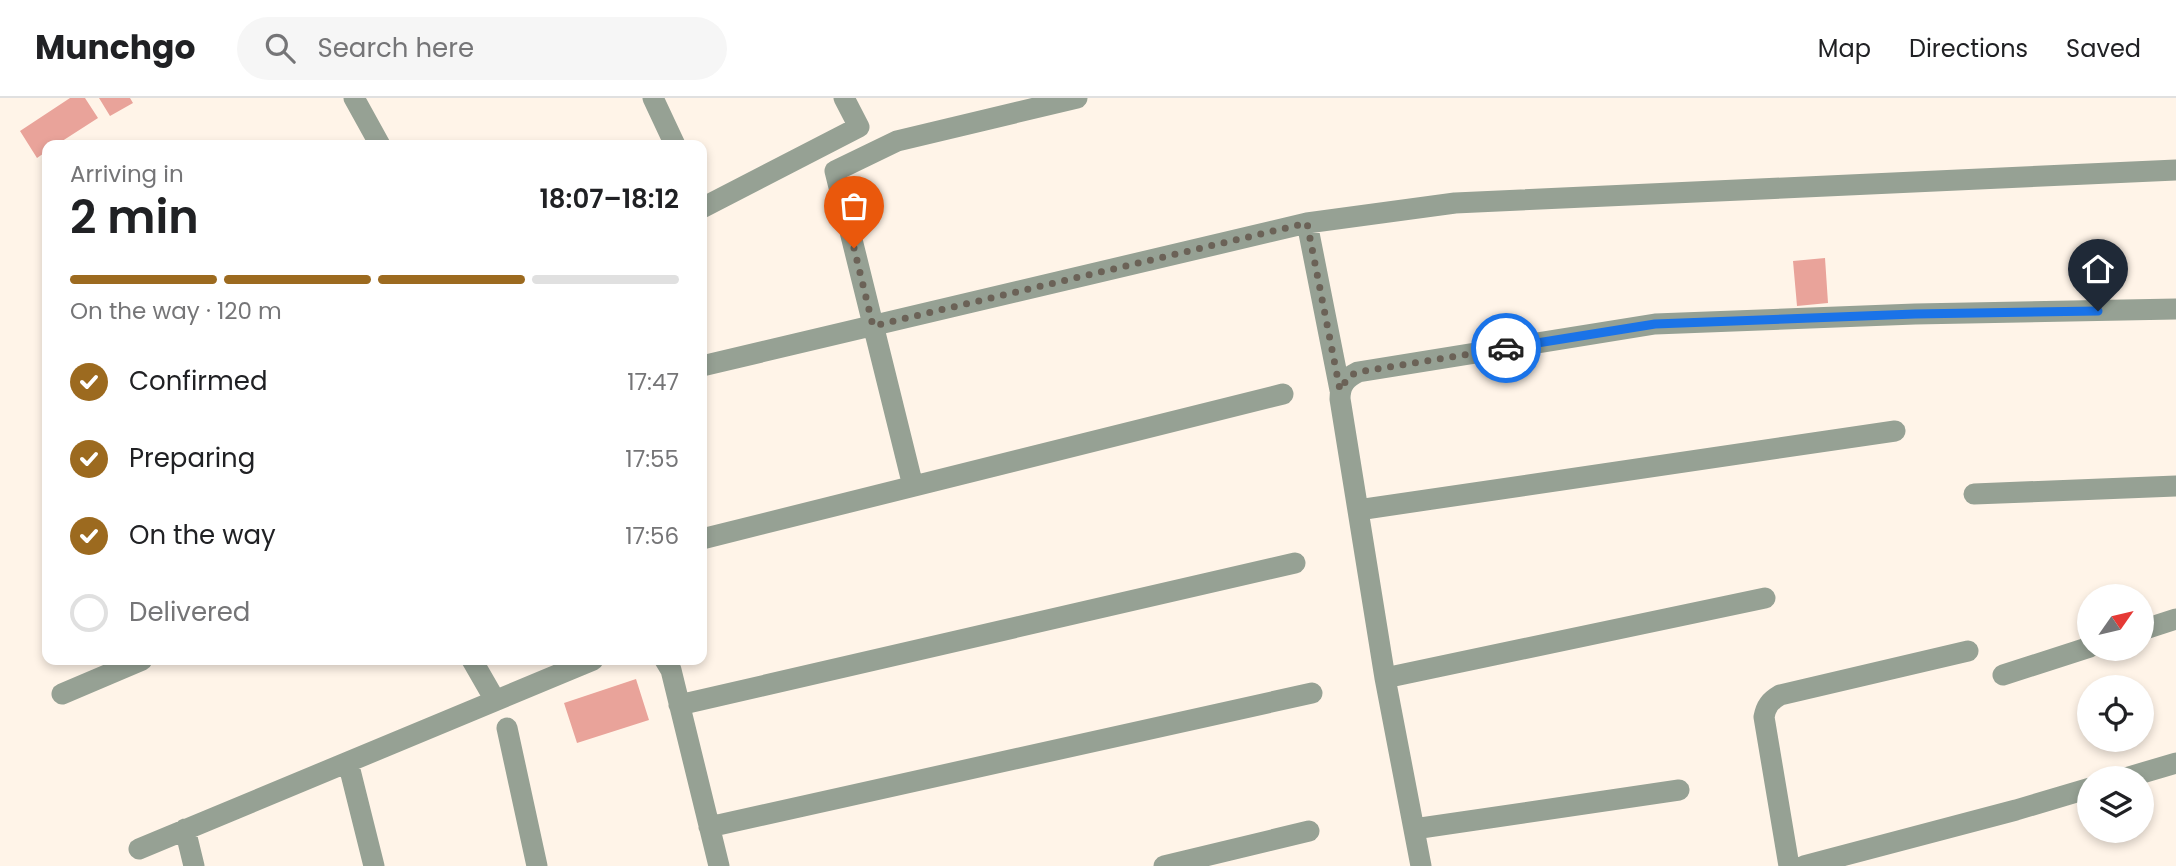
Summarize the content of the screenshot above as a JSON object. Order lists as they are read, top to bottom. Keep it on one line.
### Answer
{"north":"top right","page":{"header":"Munchgo","search":"Search here","nav":["Map","Directions","Saved"],"heading":["2 min","Arriving in","18:07–18:12"],"bar":"On the way · 120 m","list":[["Confirmed","17:47"],["Preparing","17:55"],["On the way","17:56"],"Delivered"]}}
